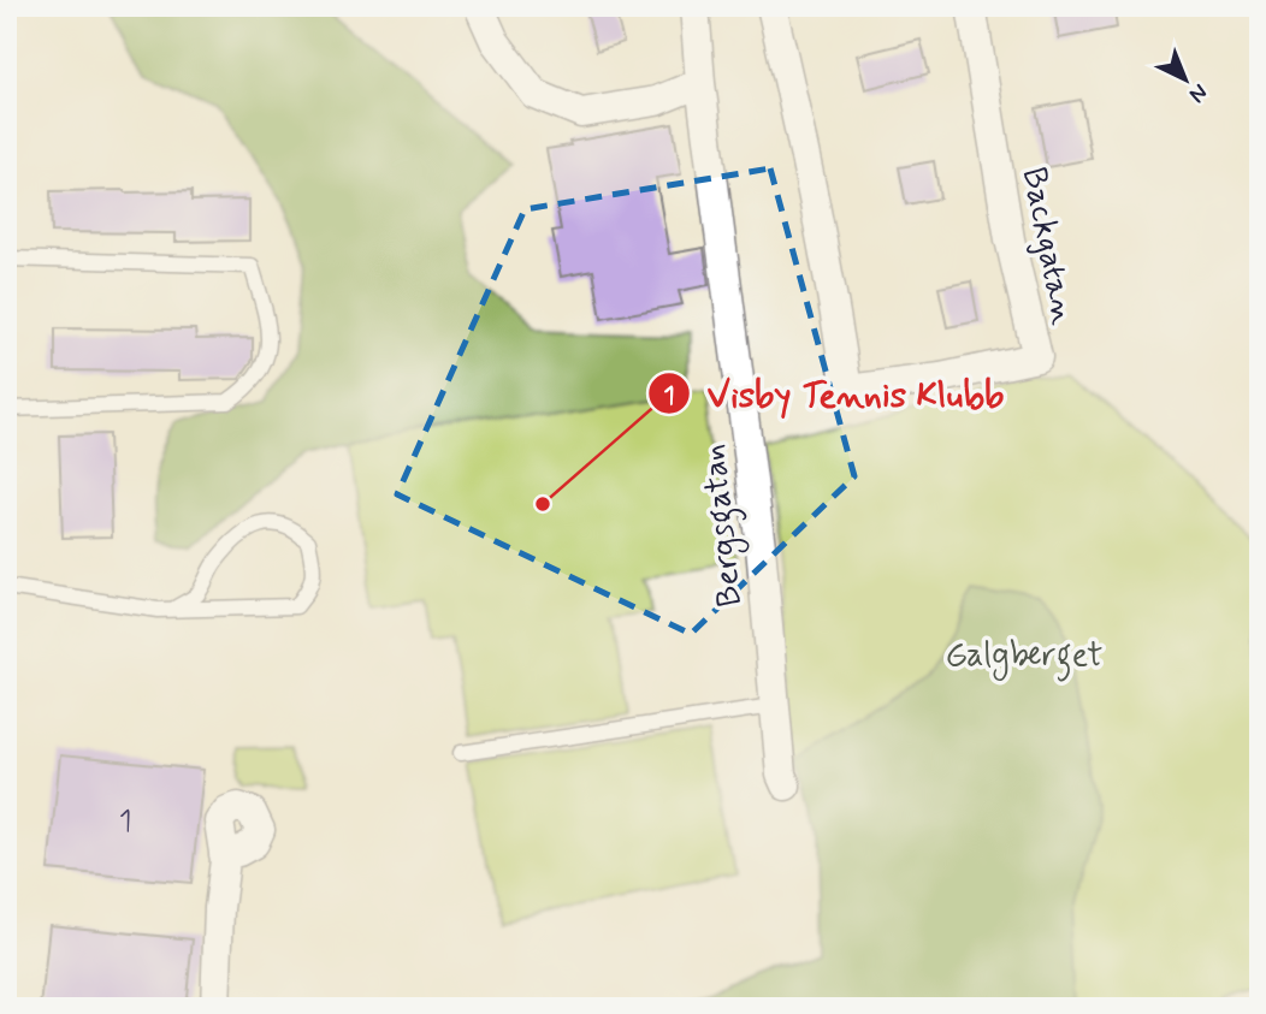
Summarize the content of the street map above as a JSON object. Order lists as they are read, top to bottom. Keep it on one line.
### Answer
{"streets":{"street":["Backgatan","Bergsgatan"]},"parks":["Galgberget"],"places":["Visby Tennis Klubb"],"house_numbers":["1"],"north":"bottom right"}
